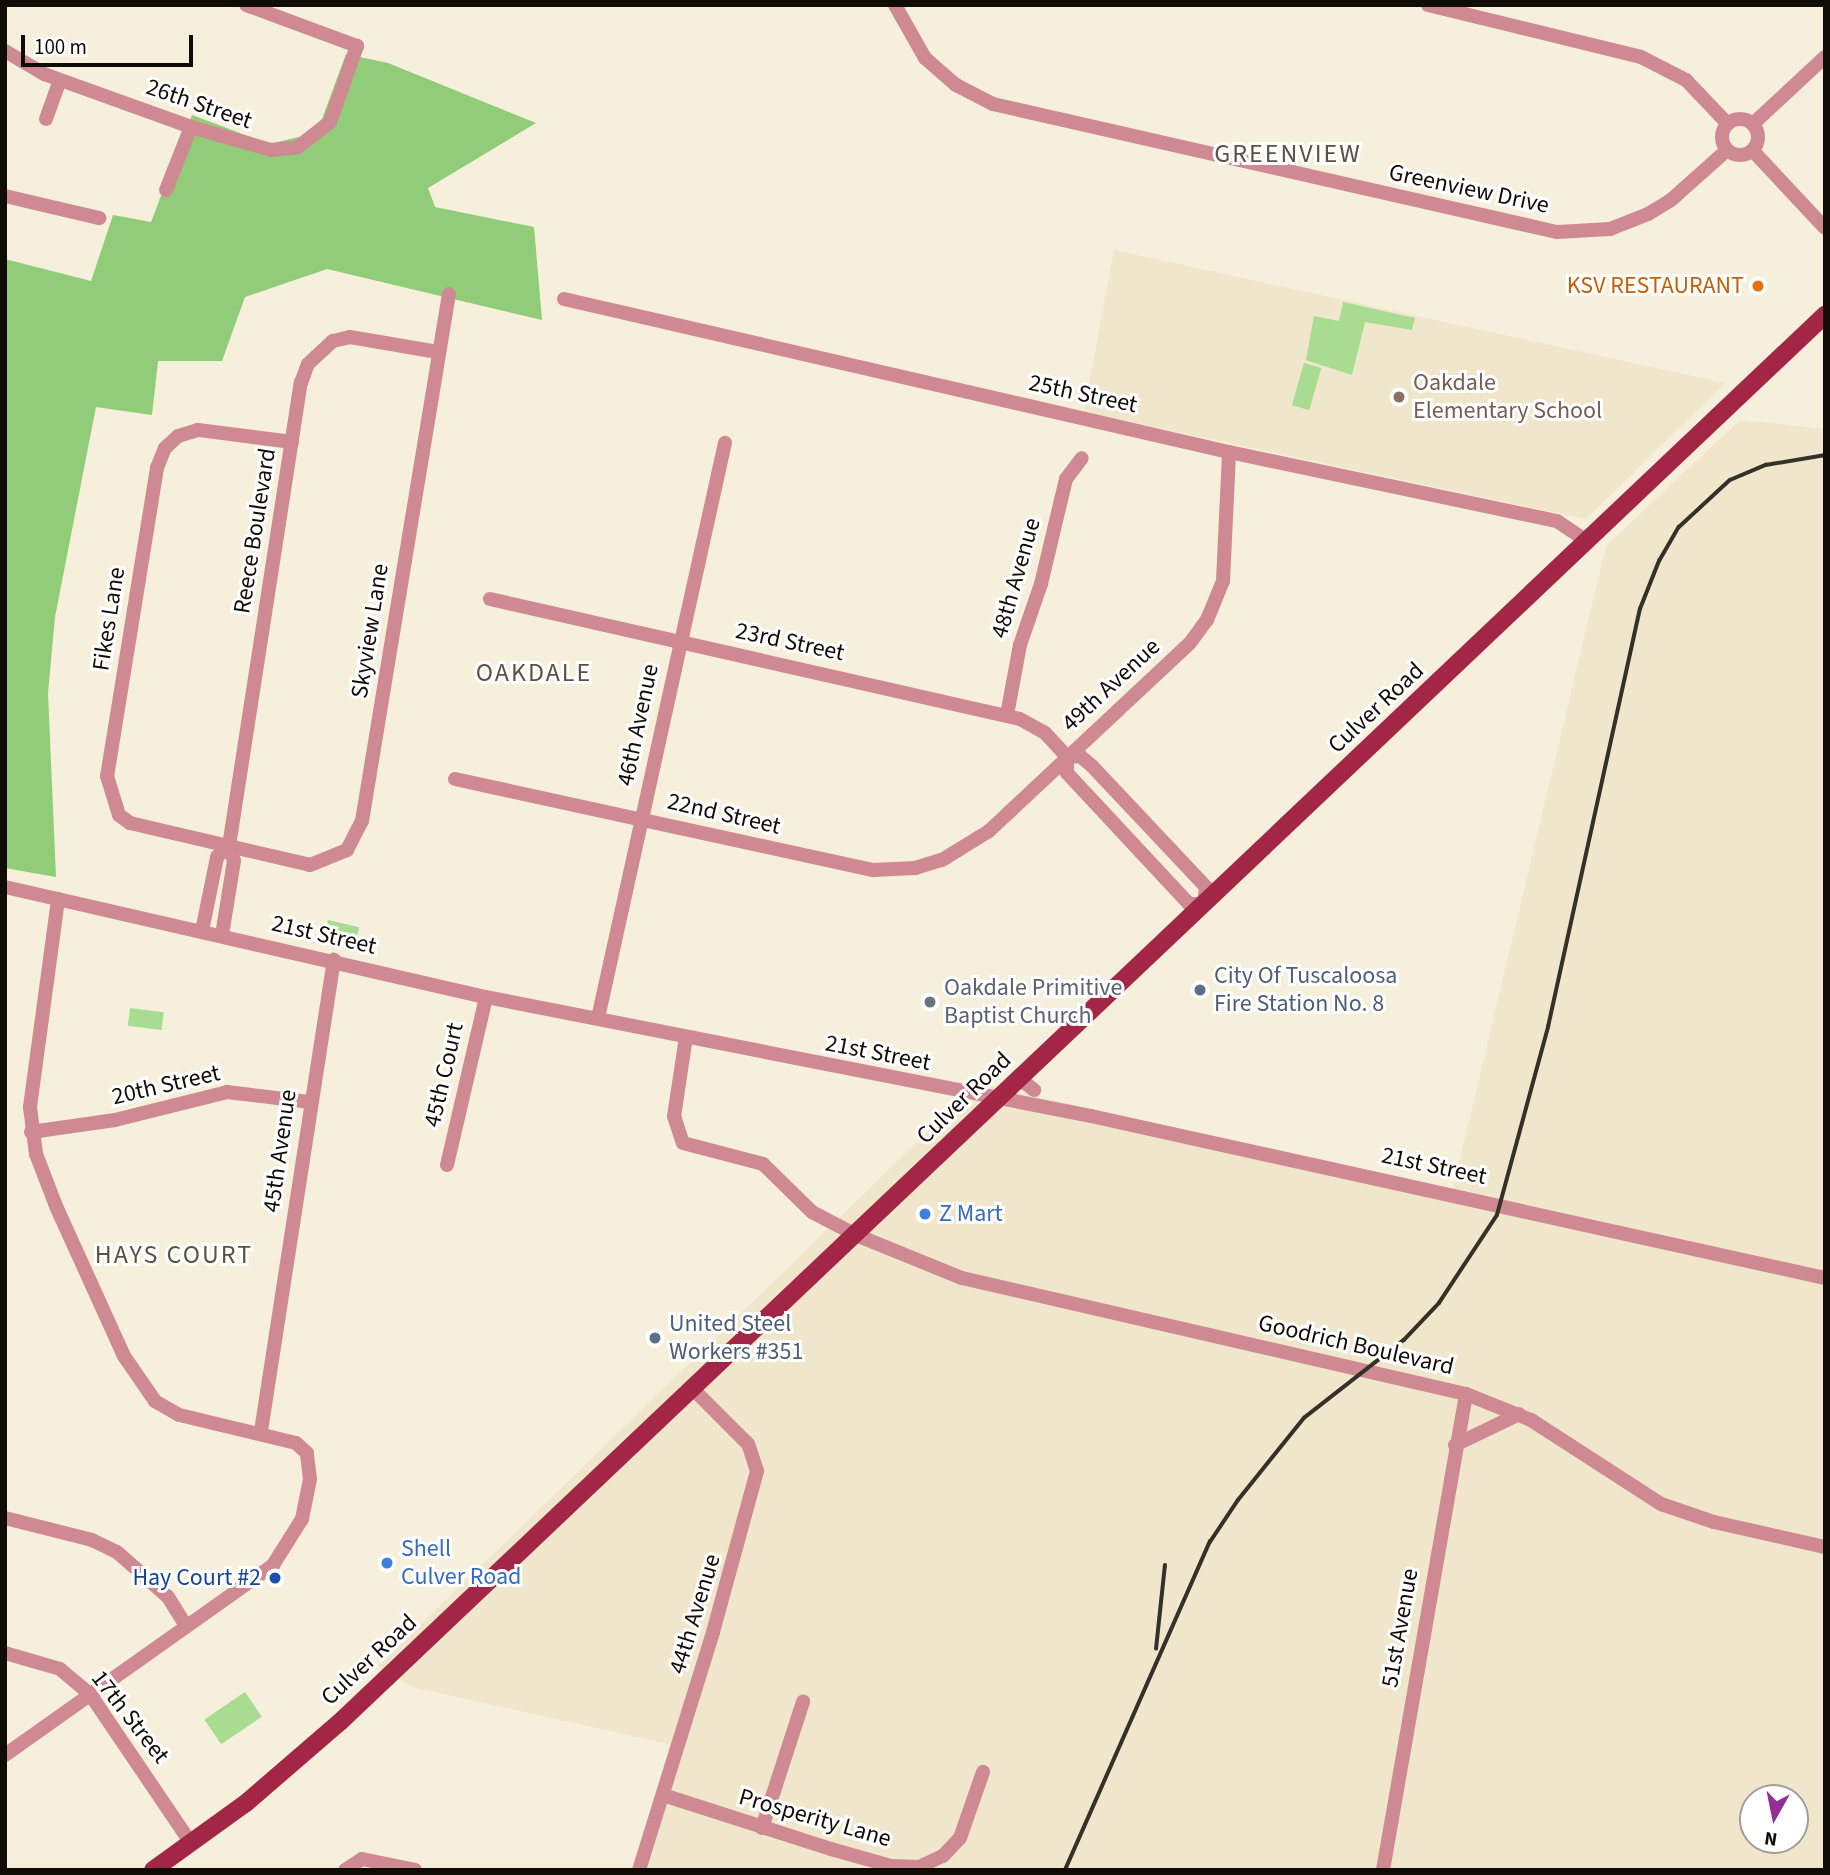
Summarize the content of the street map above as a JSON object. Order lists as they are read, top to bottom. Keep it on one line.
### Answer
{"streets":{"main road":["Culver Road"],"street":["26th Street","Greenview Drive","25th Street","Reece Boulevard","48th Avenue","Fikes Lane","Skyview Lane","23rd Street","49th Avenue","46th Avenue","22nd Street","21st Street","45th Court","20th Street","45th Avenue","Goodrich Boulevard","44th Avenue","51st Avenue","17th Street","Prosperity Lane"]},"crossings":[["25th Street","49th Avenue"],["25th Street","Culver Road"],["Reece Boulevard","Fikes Lane"],["Reece Boulevard","Skyview Lane"],["Reece Boulevard","21st Street"],["48th Avenue","23rd Street"],["Fikes Lane","Skyview Lane"],["23rd Street","49th Avenue"],["23rd Street","Culver Road"],["23rd Street","46th Avenue"],["49th Avenue","22nd Street"],["Culver Road","21st Street"],["Culver Road","Goodrich Boulevard"],["Culver Road","44th Avenue"],["Culver Road","17th Street"],["46th Avenue","22nd Street"],["46th Avenue","21st Street"],["21st Street","45th Court"],["21st Street","45th Avenue"],["20th Street","45th Avenue"],["Goodrich Boulevard","51st Avenue"],["44th Avenue","Prosperity Lane"]],"districts":["GREENVIEW","OAKDALE","HAYS COURT"],"places":["KSV RESTAURANT","Oakdale Elementary School","City Of Tuscaloosa Fire Station No. 8","Oakdale Primitive Baptist Church","Z Mart","United Steel Workers #351","Shell Culver Road","Hay Court #2"],"scale_bar":"100 m","north":"bottom"}
